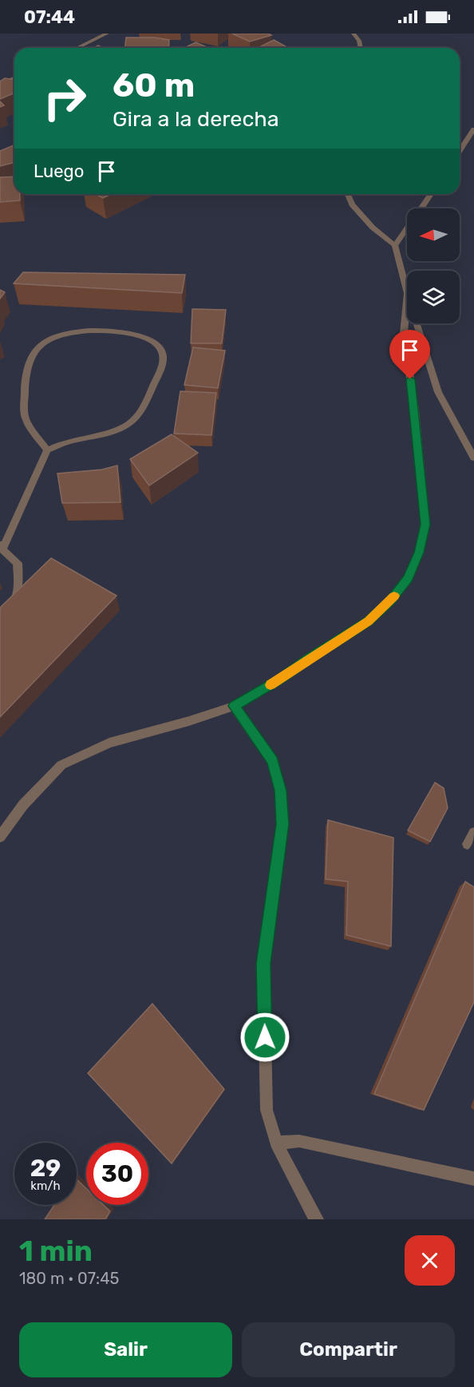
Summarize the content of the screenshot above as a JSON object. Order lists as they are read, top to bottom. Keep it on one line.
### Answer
{"north":"left","page":{"status":"07:44","turn":["60 m","Gira a la derecha"],"then":"Luego","speed":"29 km/h","limit":"30","heading":["1 min","180 m · 07:45"],"buttons":["Salir","Compartir"]}}
